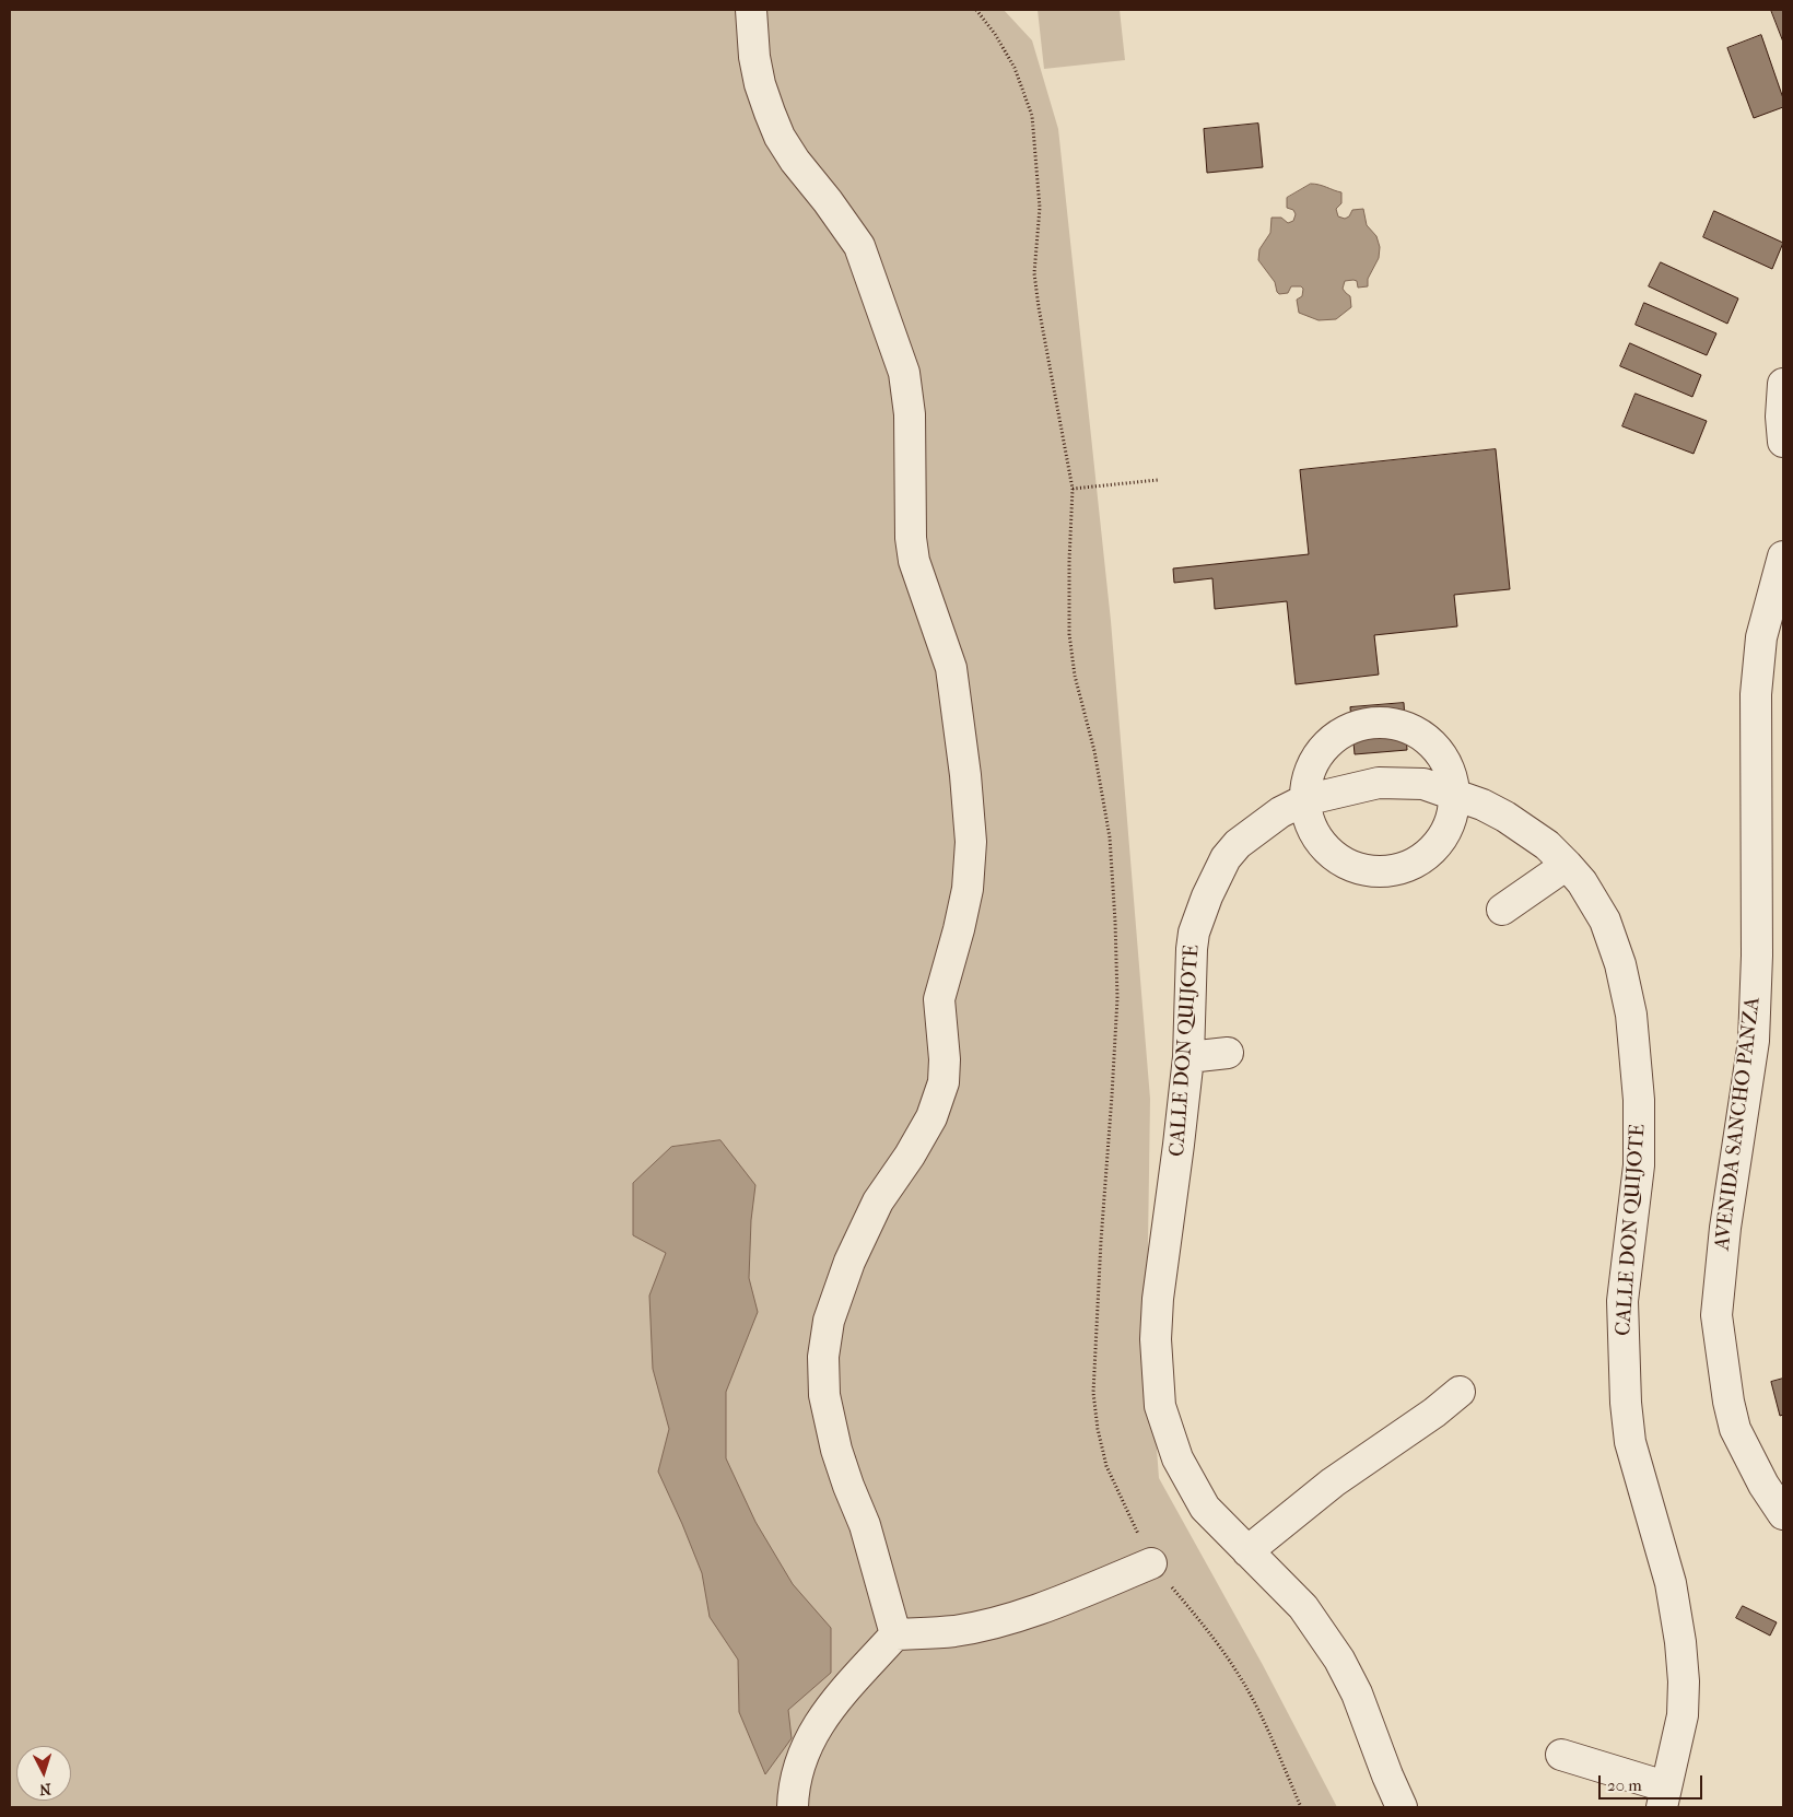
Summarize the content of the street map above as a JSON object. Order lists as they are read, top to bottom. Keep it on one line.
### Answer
{"streets":{"street":["CALLE DON QUIJOTE","AVENIDA SANCHO PANZA"]},"scale_bar":"20 m","north":"bottom"}
